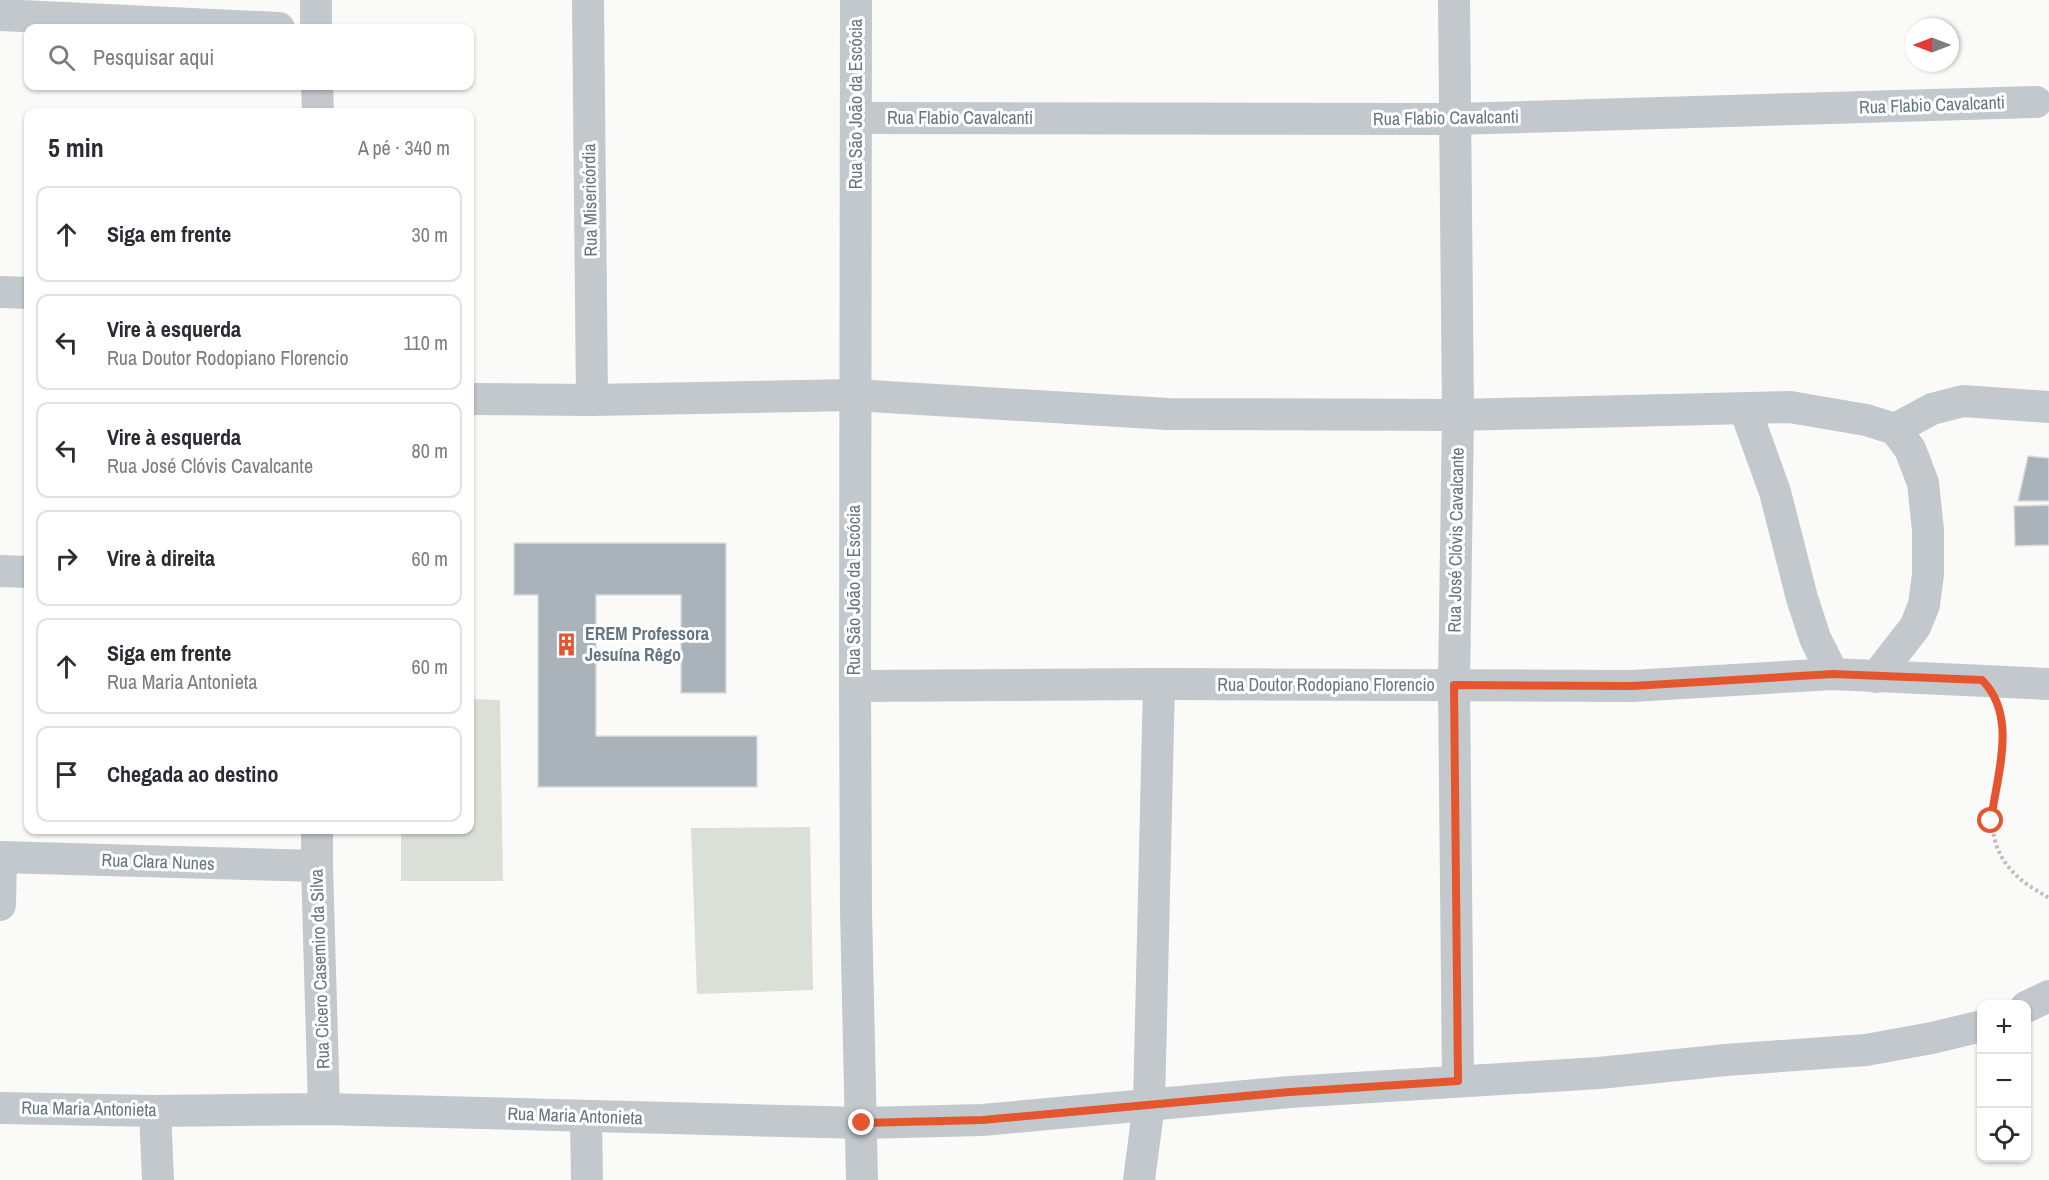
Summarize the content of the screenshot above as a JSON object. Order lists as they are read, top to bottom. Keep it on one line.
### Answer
{"streets":{"street":["Rua São João da Escócia","Rua Flabio Cavalcanti","Rua Misericórdia","Rua José Clóvis Cavalcante","Rua Doutor Rodopiano Florencio","Rua Clara Nunes","Rua Cícero Casemiro da Silva","Rua Maria Antonieta"]},"crossings":[["Rua São João da Escócia","Rua Flabio Cavalcanti"],["Rua São João da Escócia","Rua Doutor Rodopiano Florencio"],["Rua São João da Escócia","Rua Maria Antonieta"],["Rua Flabio Cavalcanti","Rua José Clóvis Cavalcante"],["Rua José Clóvis Cavalcante","Rua Doutor Rodopiano Florencio"],["Rua José Clóvis Cavalcante","Rua Maria Antonieta"],["Rua Clara Nunes","Rua Cícero Casemiro da Silva"],["Rua Cícero Casemiro da Silva","Rua Maria Antonieta"]],"places":{"building":["EREM Professora Jesuína Rêgo"]},"north":"left","page":{"search":"Pesquisar aqui","heading":["5 min","A pé · 340 m"],"list":[["Siga em frente","30 m"],["Vire à esquerda","Rua Doutor Rodopiano Florencio","110 m"],["Vire à esquerda","Rua José Clóvis Cavalcante","80 m"],["Vire à direita","60 m"],["Siga em frente","Rua Maria Antonieta","60 m"],"Chegada ao destino"],"map_buttons":["+","−"]}}
